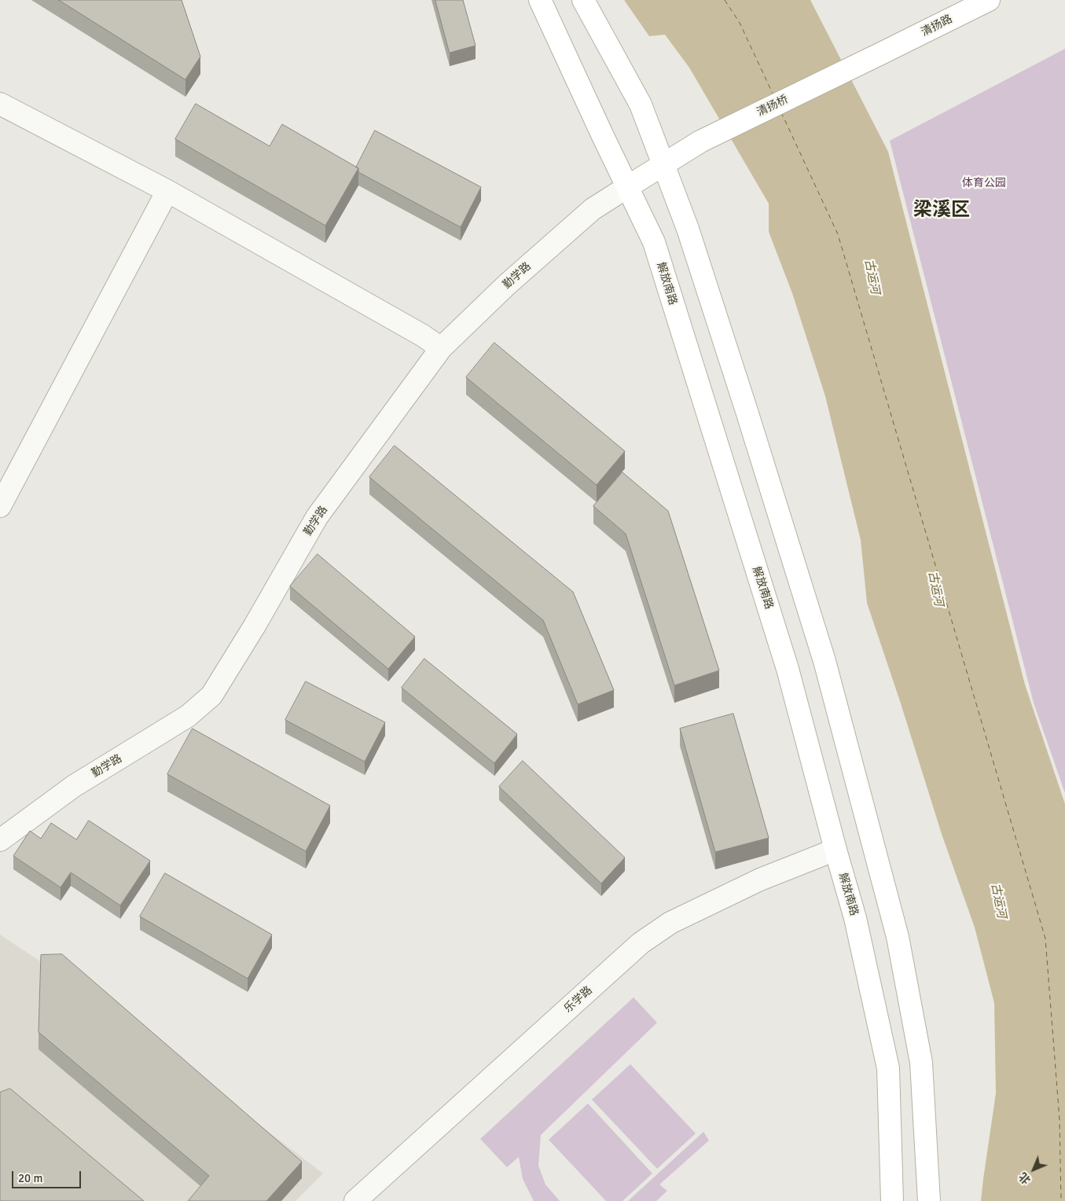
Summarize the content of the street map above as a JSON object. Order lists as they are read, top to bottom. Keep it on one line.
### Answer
{"streets":{"main road":["清扬路","清扬桥","解放南路"],"street":["勤学路","乐学路"]},"crossings":[["清扬路","清扬桥"],["清扬桥","勤学路"],["清扬桥","解放南路"],["勤学路","解放南路"],["解放南路","乐学路"]],"districts":["梁溪区"],"water":["古运河"],"parks":["体育公园"],"scale_bar":"20 m","north":"bottom left"}
